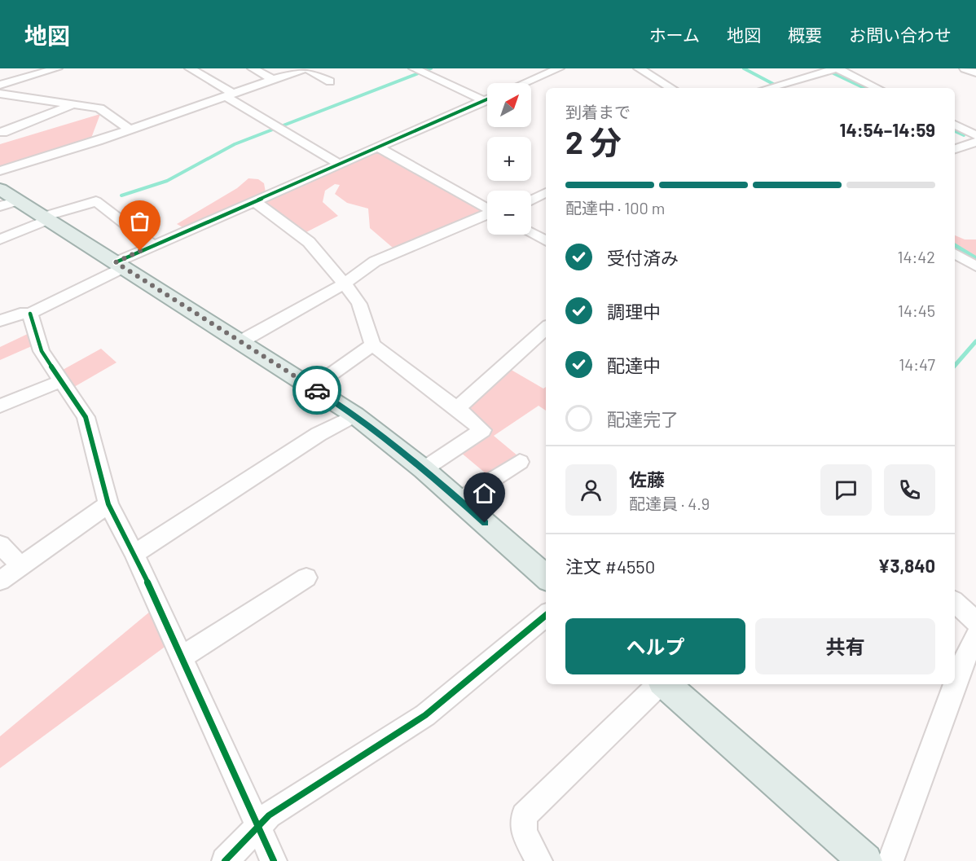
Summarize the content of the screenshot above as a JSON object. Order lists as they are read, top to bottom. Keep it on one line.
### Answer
{"north":"top right","page":{"header":"地図","nav":["ホーム","地図","概要","お問い合わせ"],"map_buttons":["+","−"],"heading":["2 分","到着まで","14:54–14:59"],"panel":["佐藤","配達員 · 4.9","注文 #4550","¥3,840"],"bar":"配達中 · 100 m","list":[["受付済み","14:42"],["調理中","14:45"],["配達中","14:47"],"配達完了"],"buttons":["ヘルプ","共有"]}}
